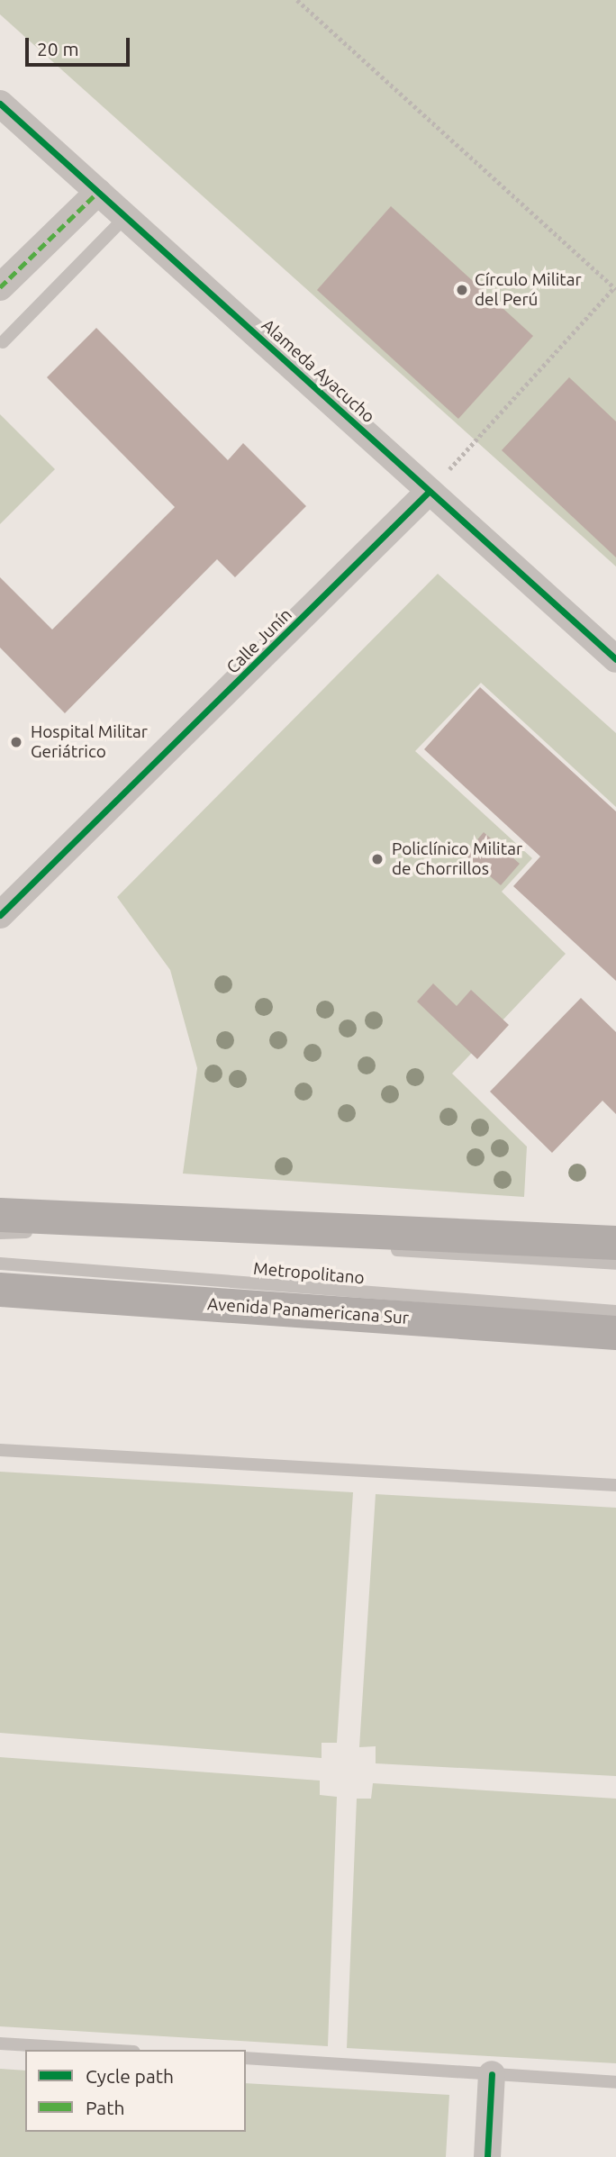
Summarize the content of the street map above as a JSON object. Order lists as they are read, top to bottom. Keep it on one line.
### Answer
{"streets":{"main road":["Avenida Panamericana Sur"],"street":["Alameda Ayacucho","Calle Junín"],"lane":["Metropolitano"]},"crossings":[["Alameda Ayacucho","Calle Junín"]],"places":["Círculo Militar del Perú","Hospital Militar Geriátrico","Policlínico Militar de Chorrillos"],"legend":["Cycle path","Path"],"scale_bar":"20 m"}
